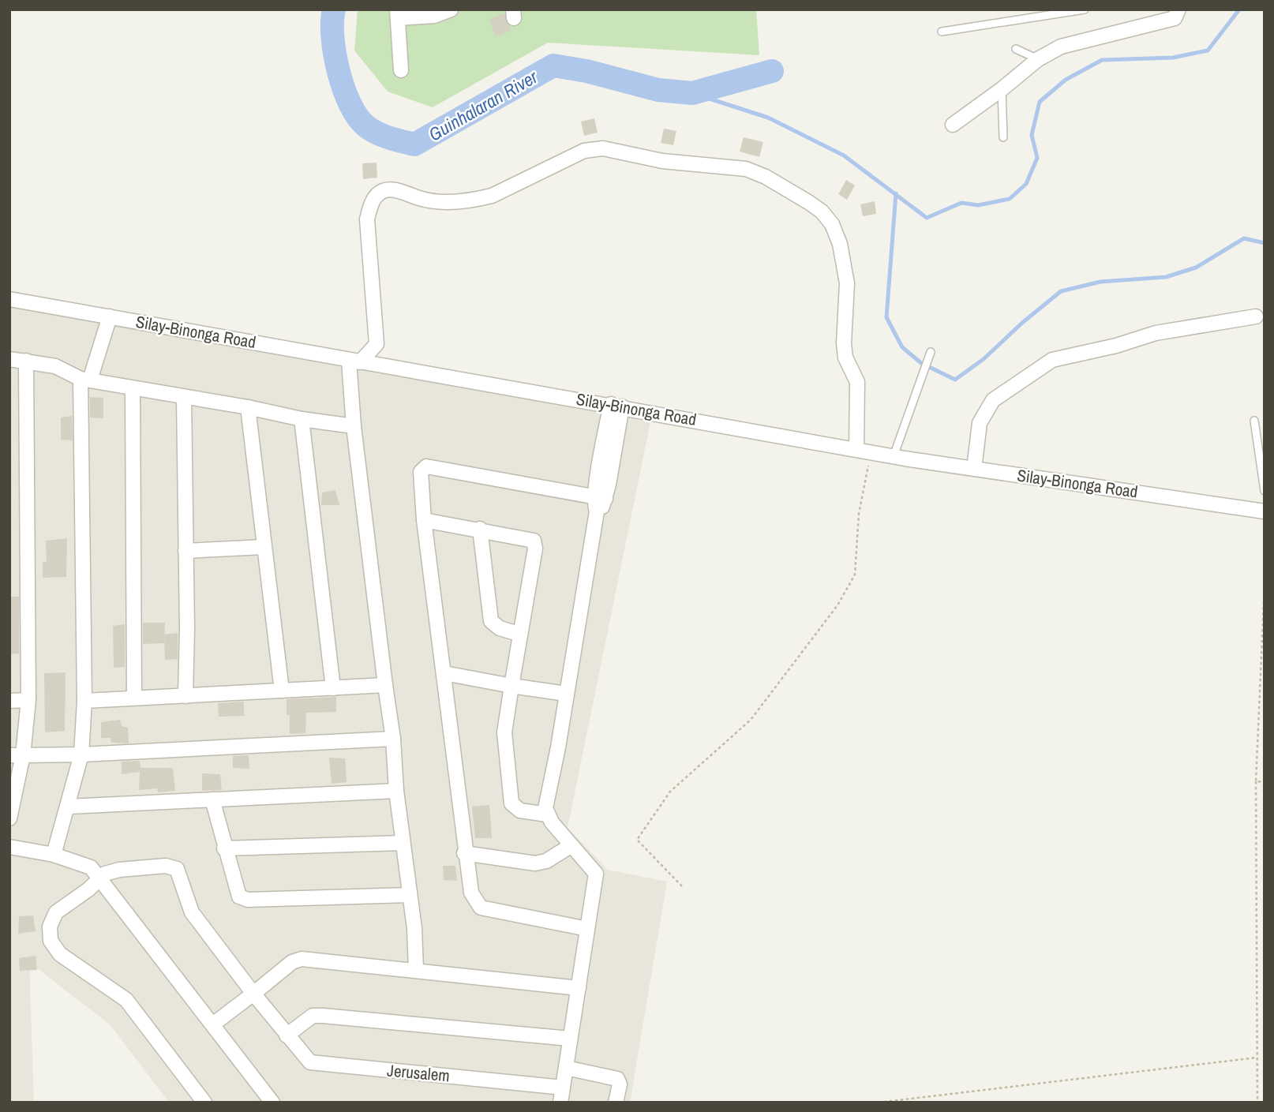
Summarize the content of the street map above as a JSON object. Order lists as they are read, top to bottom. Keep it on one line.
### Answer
{"streets":{"street":["Silay-Binonga Road","Jerusalem"]},"water":["Guinhalaran River"]}
